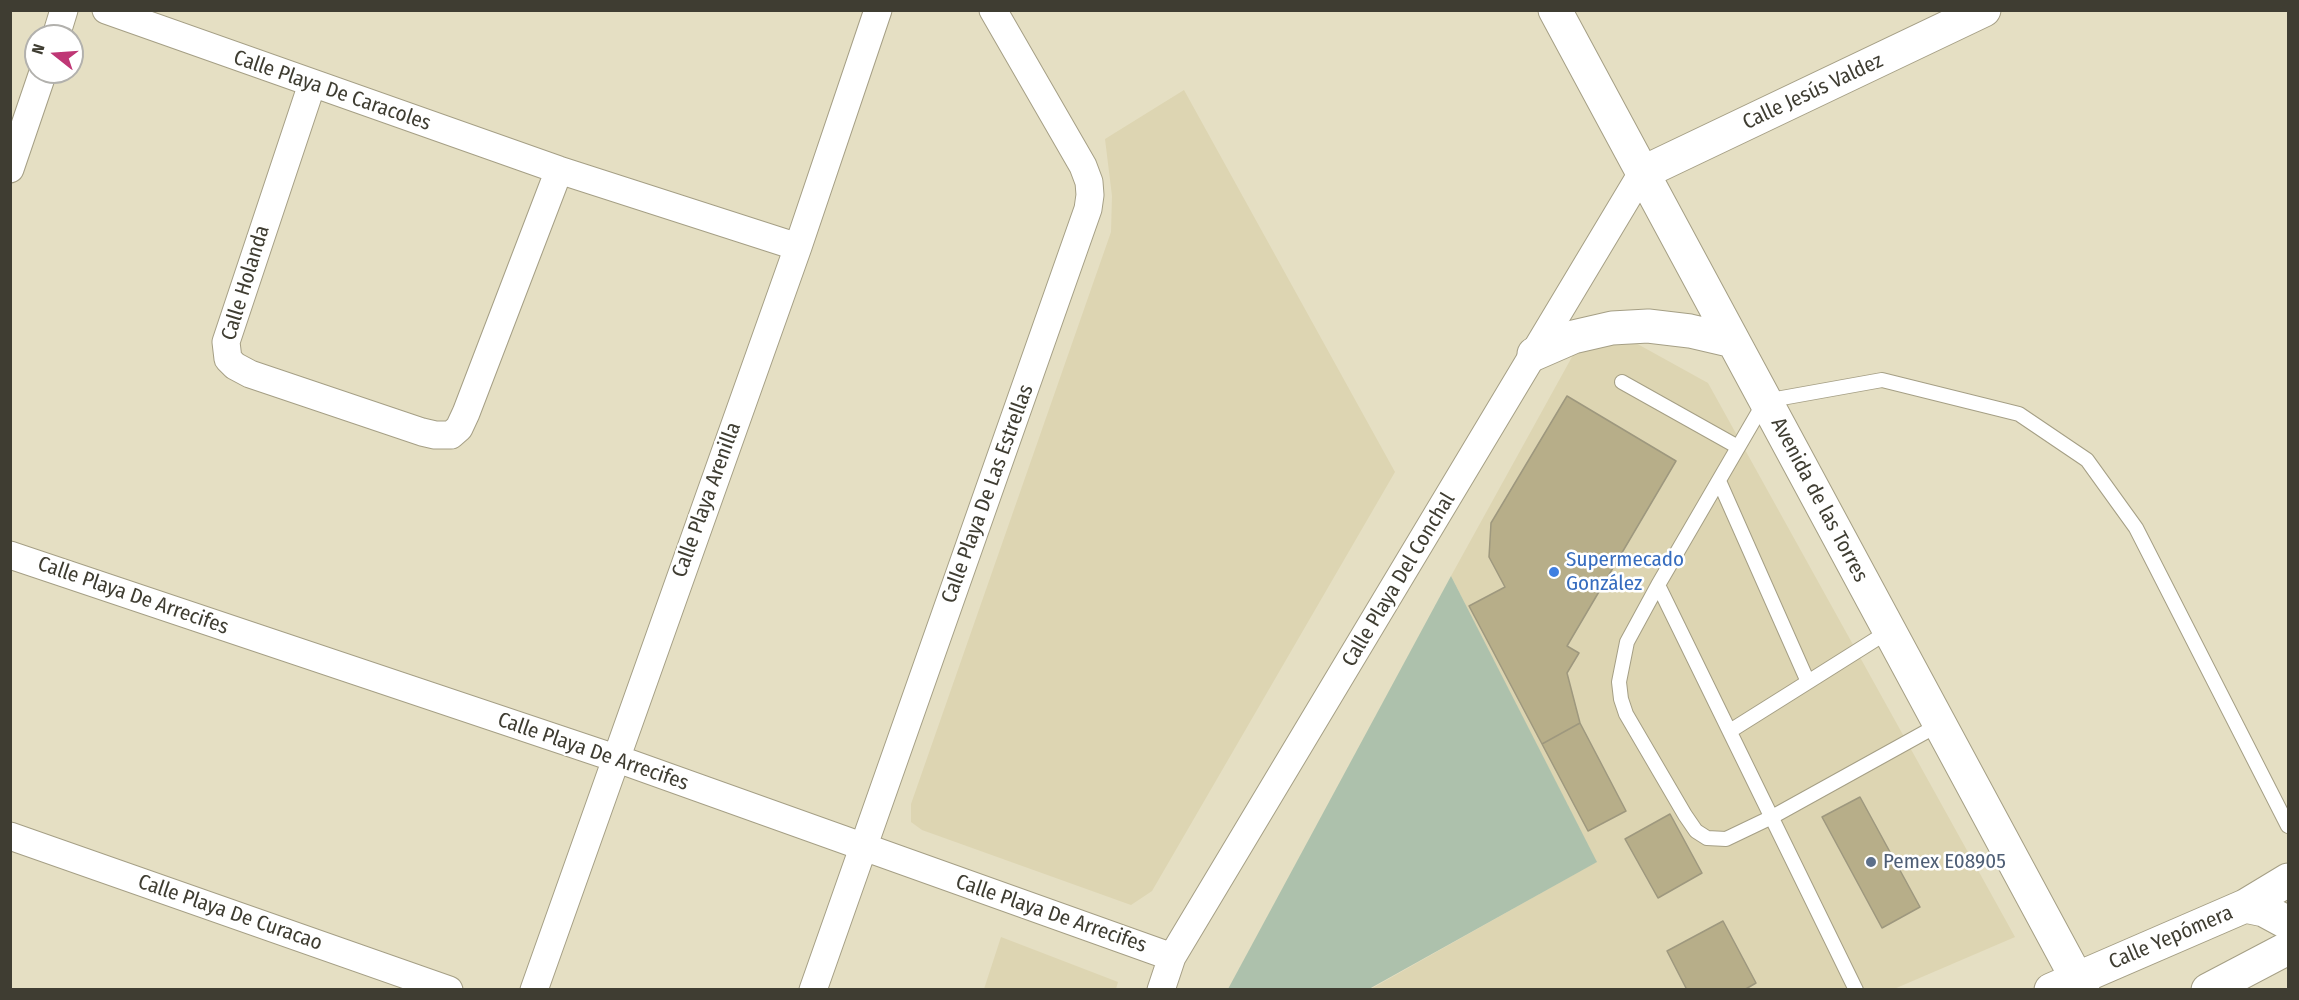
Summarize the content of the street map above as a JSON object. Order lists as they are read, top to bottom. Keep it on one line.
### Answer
{"streets":{"main road":["Calle Jesús Valdez","Avenida de las Torres","Calle Yepómera"],"street":["Calle Playa De Caracoles","Calle Holanda","Calle Playa De Las Estrellas","Calle Playa Arenilla","Calle Playa Del Conchal","Calle Playa De Arrecifes","Calle Playa De Curacao"]},"crossings":[["Calle Playa De Caracoles","Calle Holanda"],["Calle Playa De Caracoles","Calle Playa Arenilla"],["Calle Jesús Valdez","Avenida de las Torres"],["Calle Jesús Valdez","Calle Playa Del Conchal"],["Calle Playa De Las Estrellas","Calle Playa De Arrecifes"],["Calle Playa Arenilla","Calle Playa De Arrecifes"],["Avenida de las Torres","Calle Playa Del Conchal"],["Avenida de las Torres","Calle Yepómera"],["Calle Playa Del Conchal","Calle Playa De Arrecifes"]],"places":["Supermecado González","Pemex E08905"],"north":"left"}
